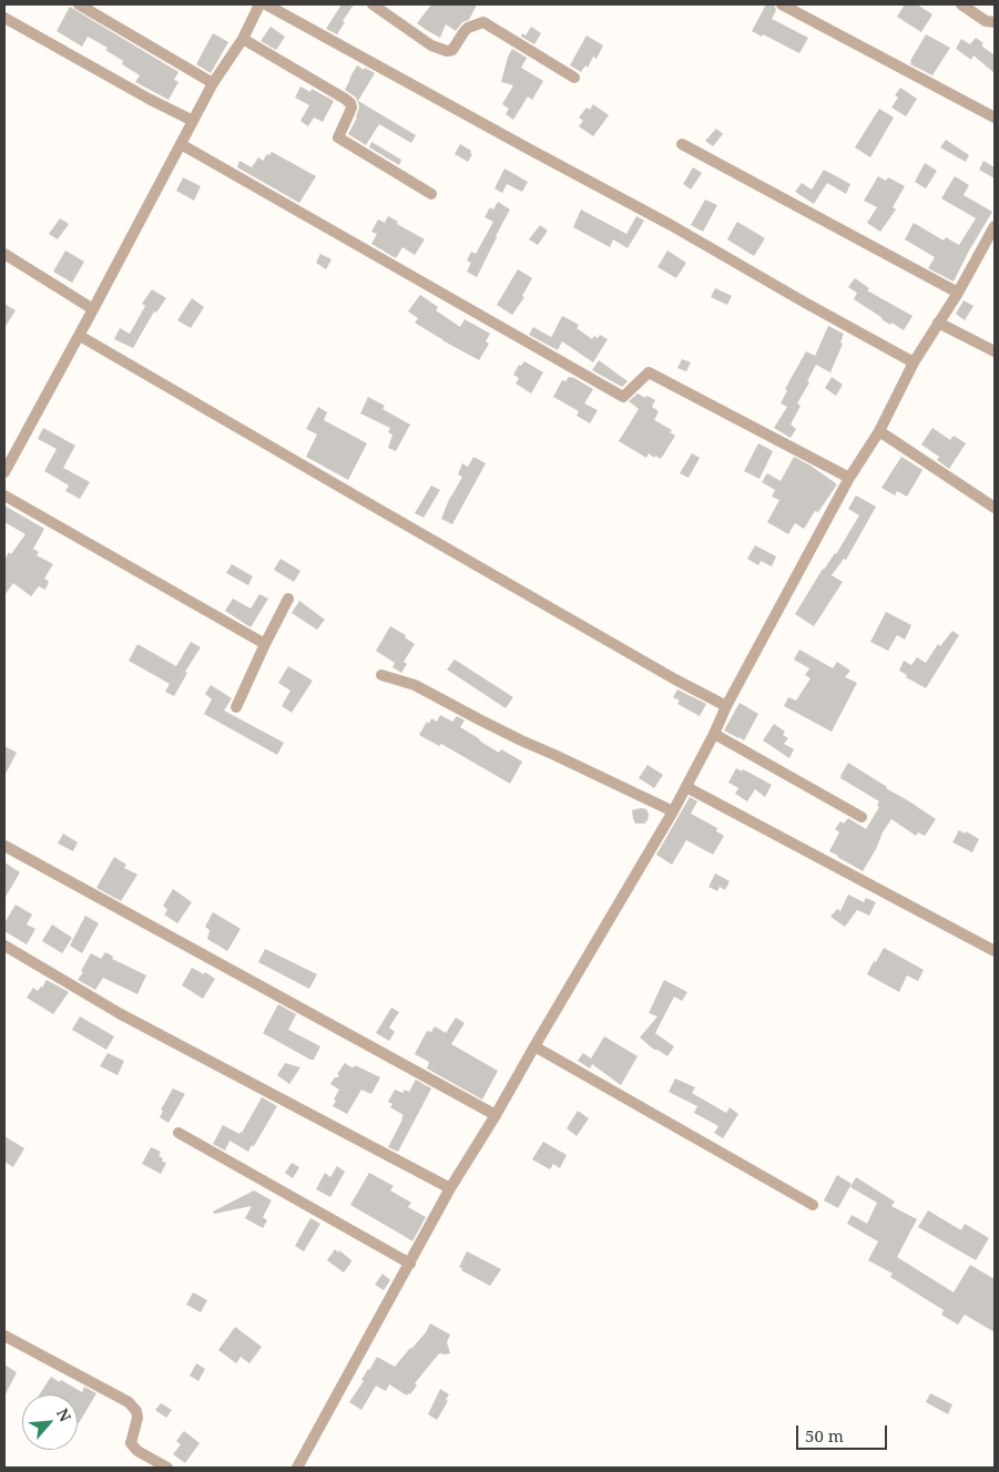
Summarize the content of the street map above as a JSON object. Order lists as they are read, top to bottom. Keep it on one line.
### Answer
{"scale_bar":"50 m","north":"top right"}
